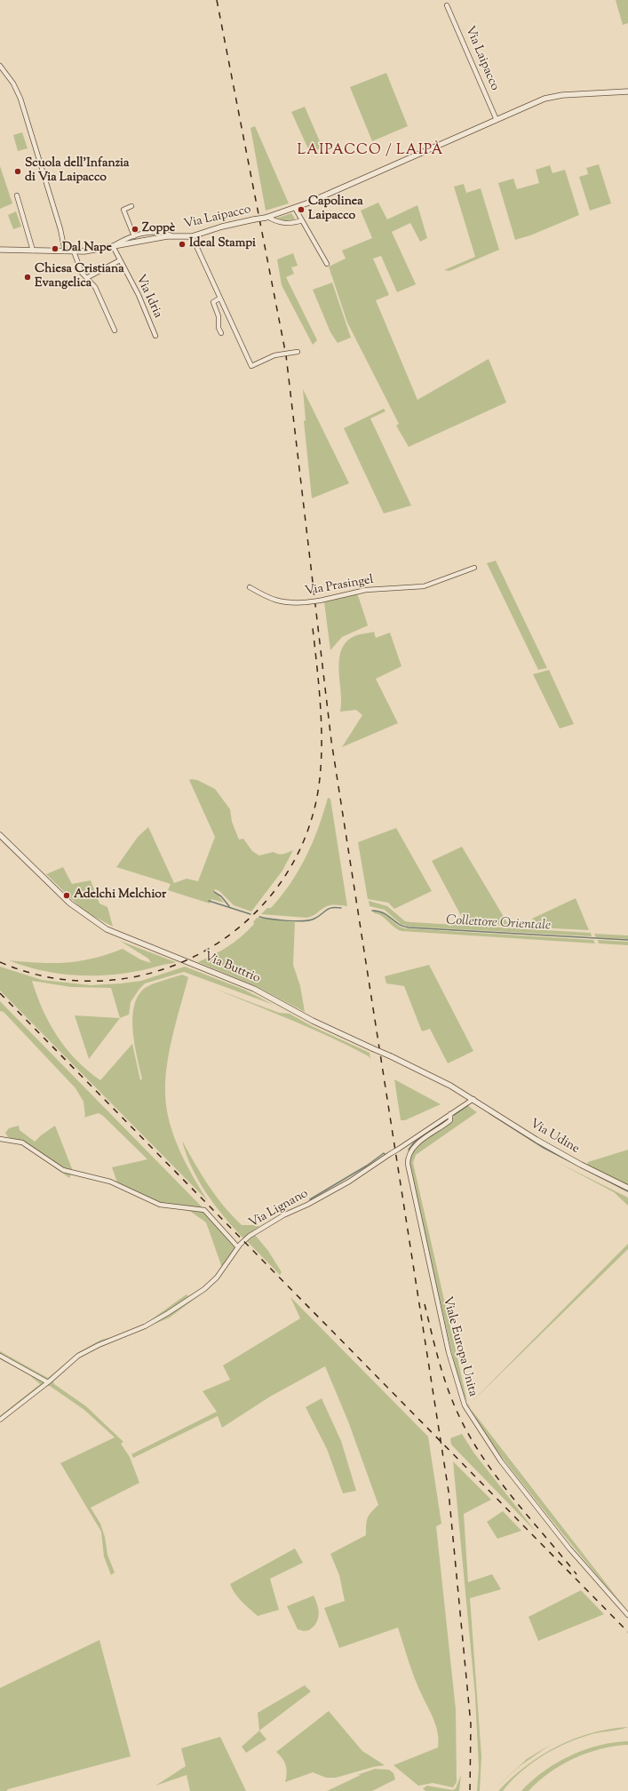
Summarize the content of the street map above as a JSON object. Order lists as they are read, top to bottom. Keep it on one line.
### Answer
{"streets":{"street":["Via Laipacco","Via Idria","Via Prasingel","Via Buttrio","Via Udine","Via Lignano","Viale Europa Unita"]},"crossings":[["Via Laipacco","Via Idria"],["Via Buttrio","Via Udine"],["Via Buttrio","Via Lignano"],["Via Udine","Via Lignano"],["Via Lignano","Viale Europa Unita"]],"districts":["LAIPACCO / LAIPÀ"],"water":["Collettore Orientale"],"places":["Scuola dell'Infanzia di Via Laipacco","Capolinea Laipacco","Zoppè","Ideal Stampi","Dal Nape","Chiesa Cristiana Evangelica","Adelchi Melchior"]}
